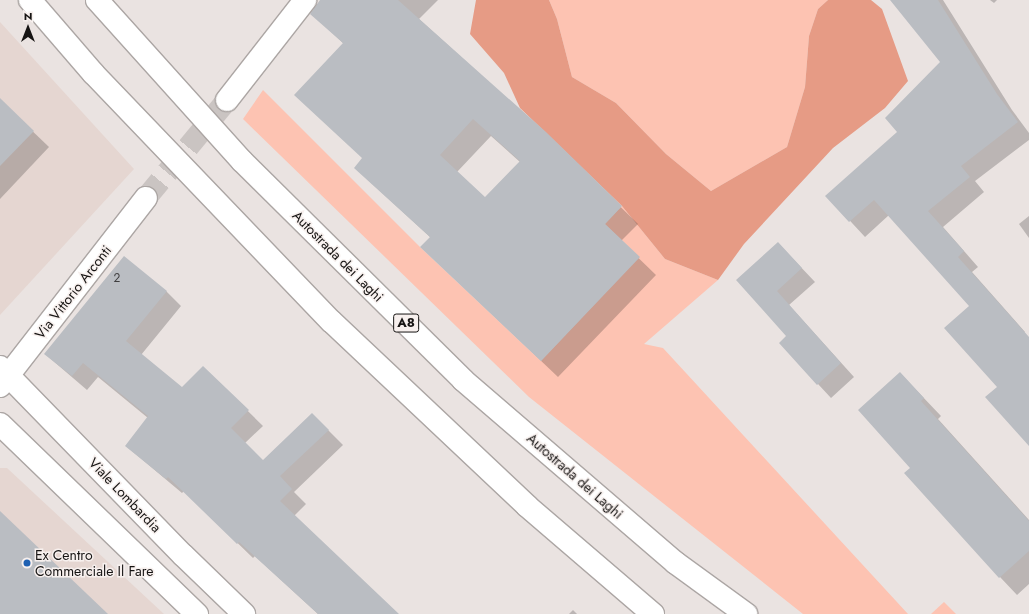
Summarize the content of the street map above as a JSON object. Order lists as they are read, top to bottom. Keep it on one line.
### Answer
{"streets":{"main road":["Autostrada dei Laghi","Via Vittorio Arconti","A8","Viale Lombardia"]},"crossings":[["Via Vittorio Arconti","Viale Lombardia"]],"places":["Ex Centro Commerciale Il Fare"],"house_numbers":["2"],"north":"top"}
